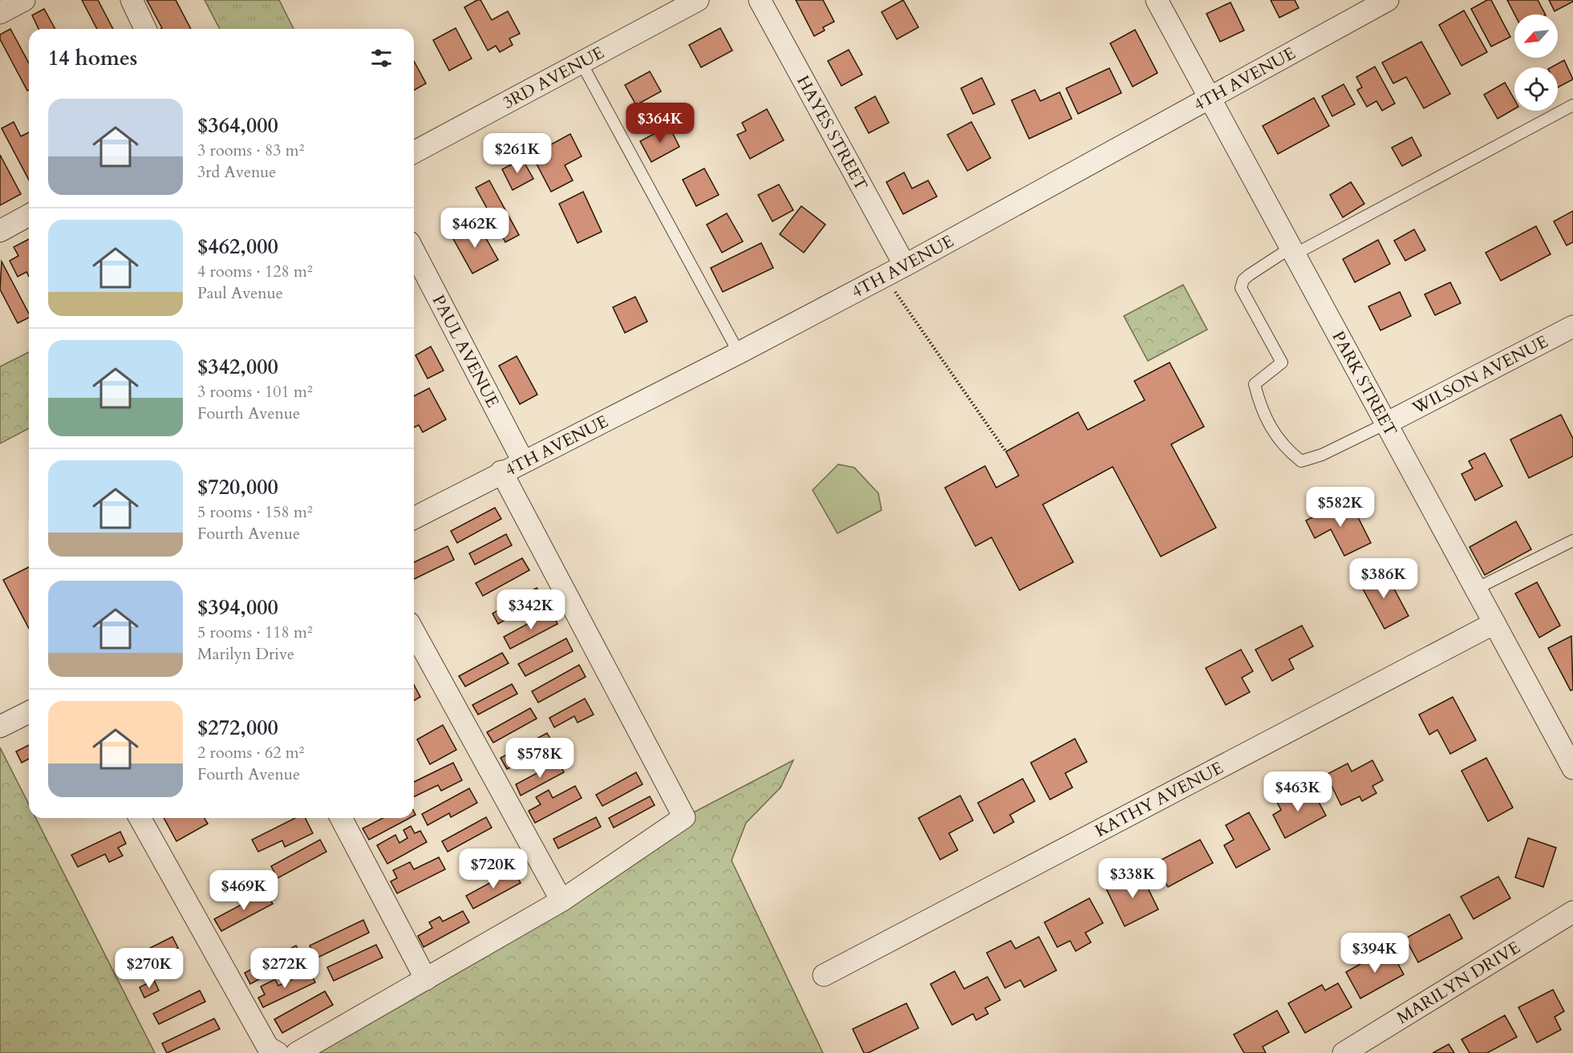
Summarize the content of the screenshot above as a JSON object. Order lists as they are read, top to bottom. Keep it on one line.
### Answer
{"streets":{"street":["3RD AVENUE","4TH AVENUE","HAYES STREET","PAUL AVENUE","WILSON AVENUE","PARK STREET","KATHY AVENUE","MARILYN DRIVE"]},"crossings":[["4TH AVENUE","HAYES STREET"],["4TH AVENUE","PAUL AVENUE"],["4TH AVENUE","PARK STREET"],["WILSON AVENUE","PARK STREET"],["PARK STREET","KATHY AVENUE"]],"north":"bottom left","page":{"heading":"14 homes","list":[{"name":"$364,000","note":"3 rooms · 83 m² · 3rd Avenue"},{"name":"$462,000","note":"4 rooms · 128 m² · Paul Avenue"},{"name":"$342,000","note":"3 rooms · 101 m² · Fourth Avenue"},{"name":"$720,000","note":"5 rooms · 158 m² · Fourth Avenue"},{"name":"$394,000","note":"5 rooms · 118 m² · Marilyn Drive"},{"name":"$272,000","note":"2 rooms · 62 m² · Fourth Avenue"}],"price":["$364K","$261K","$462K","$582K","$386K","$342K","$578K","$463K","$720K","$338K","$469K","$394K","$270K","$272K"]}}
